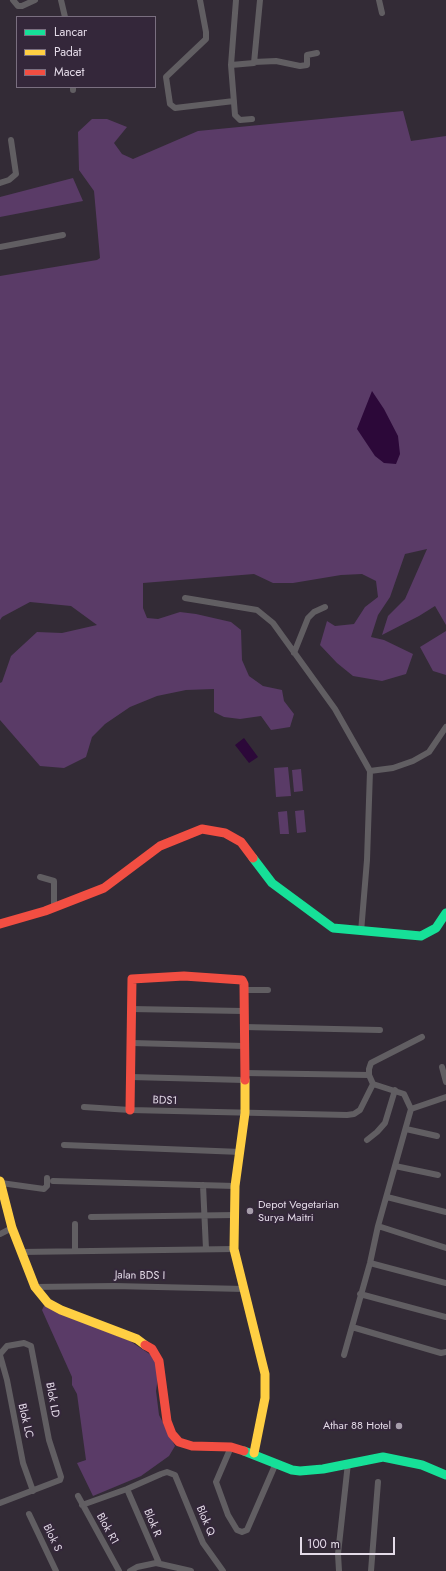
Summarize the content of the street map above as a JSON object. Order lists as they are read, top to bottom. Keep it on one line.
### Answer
{"streets":{"street":["BDS1","Jalan BDS I","Blok LD","Blok LC","Blok Q","Blok R","Blok R1","Blok S"]},"crossings":[["Blok LD","Blok LC"],["Blok Q","Blok R"]],"places":["Depot Vegetarian Surya Maitri","Athar 88 Hotel"],"legend":["Lancar","Padat","Macet"],"scale_bar":"100 m"}
